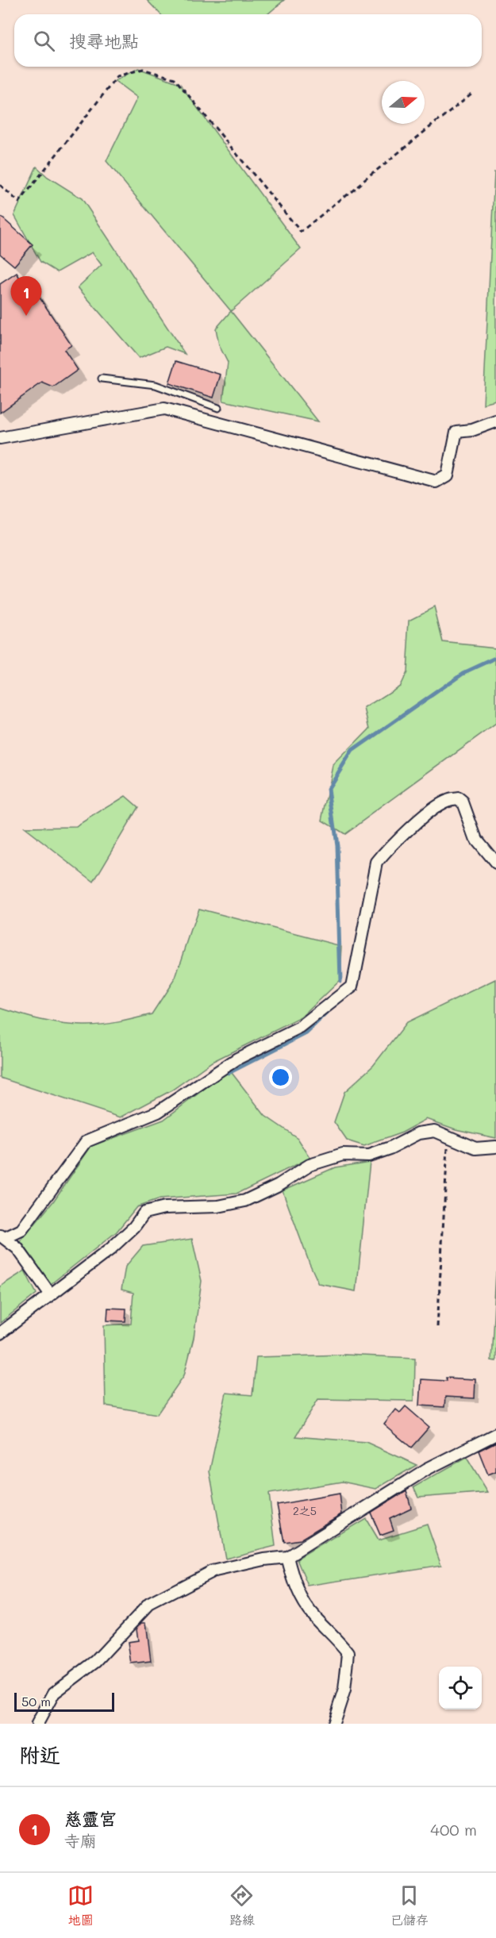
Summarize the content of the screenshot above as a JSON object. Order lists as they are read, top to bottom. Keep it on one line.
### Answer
{"house_numbers":["2之5"],"scale_bar":"50 m","north":"right","page":{"search":"搜尋地點","pins":"1","scale":"50 m","heading":"附近","list":[{"mark":"1","name":"慈靈宮","note":"寺廟","value":"400 m"}],"nav":["地圖","路線","已儲存"]}}
